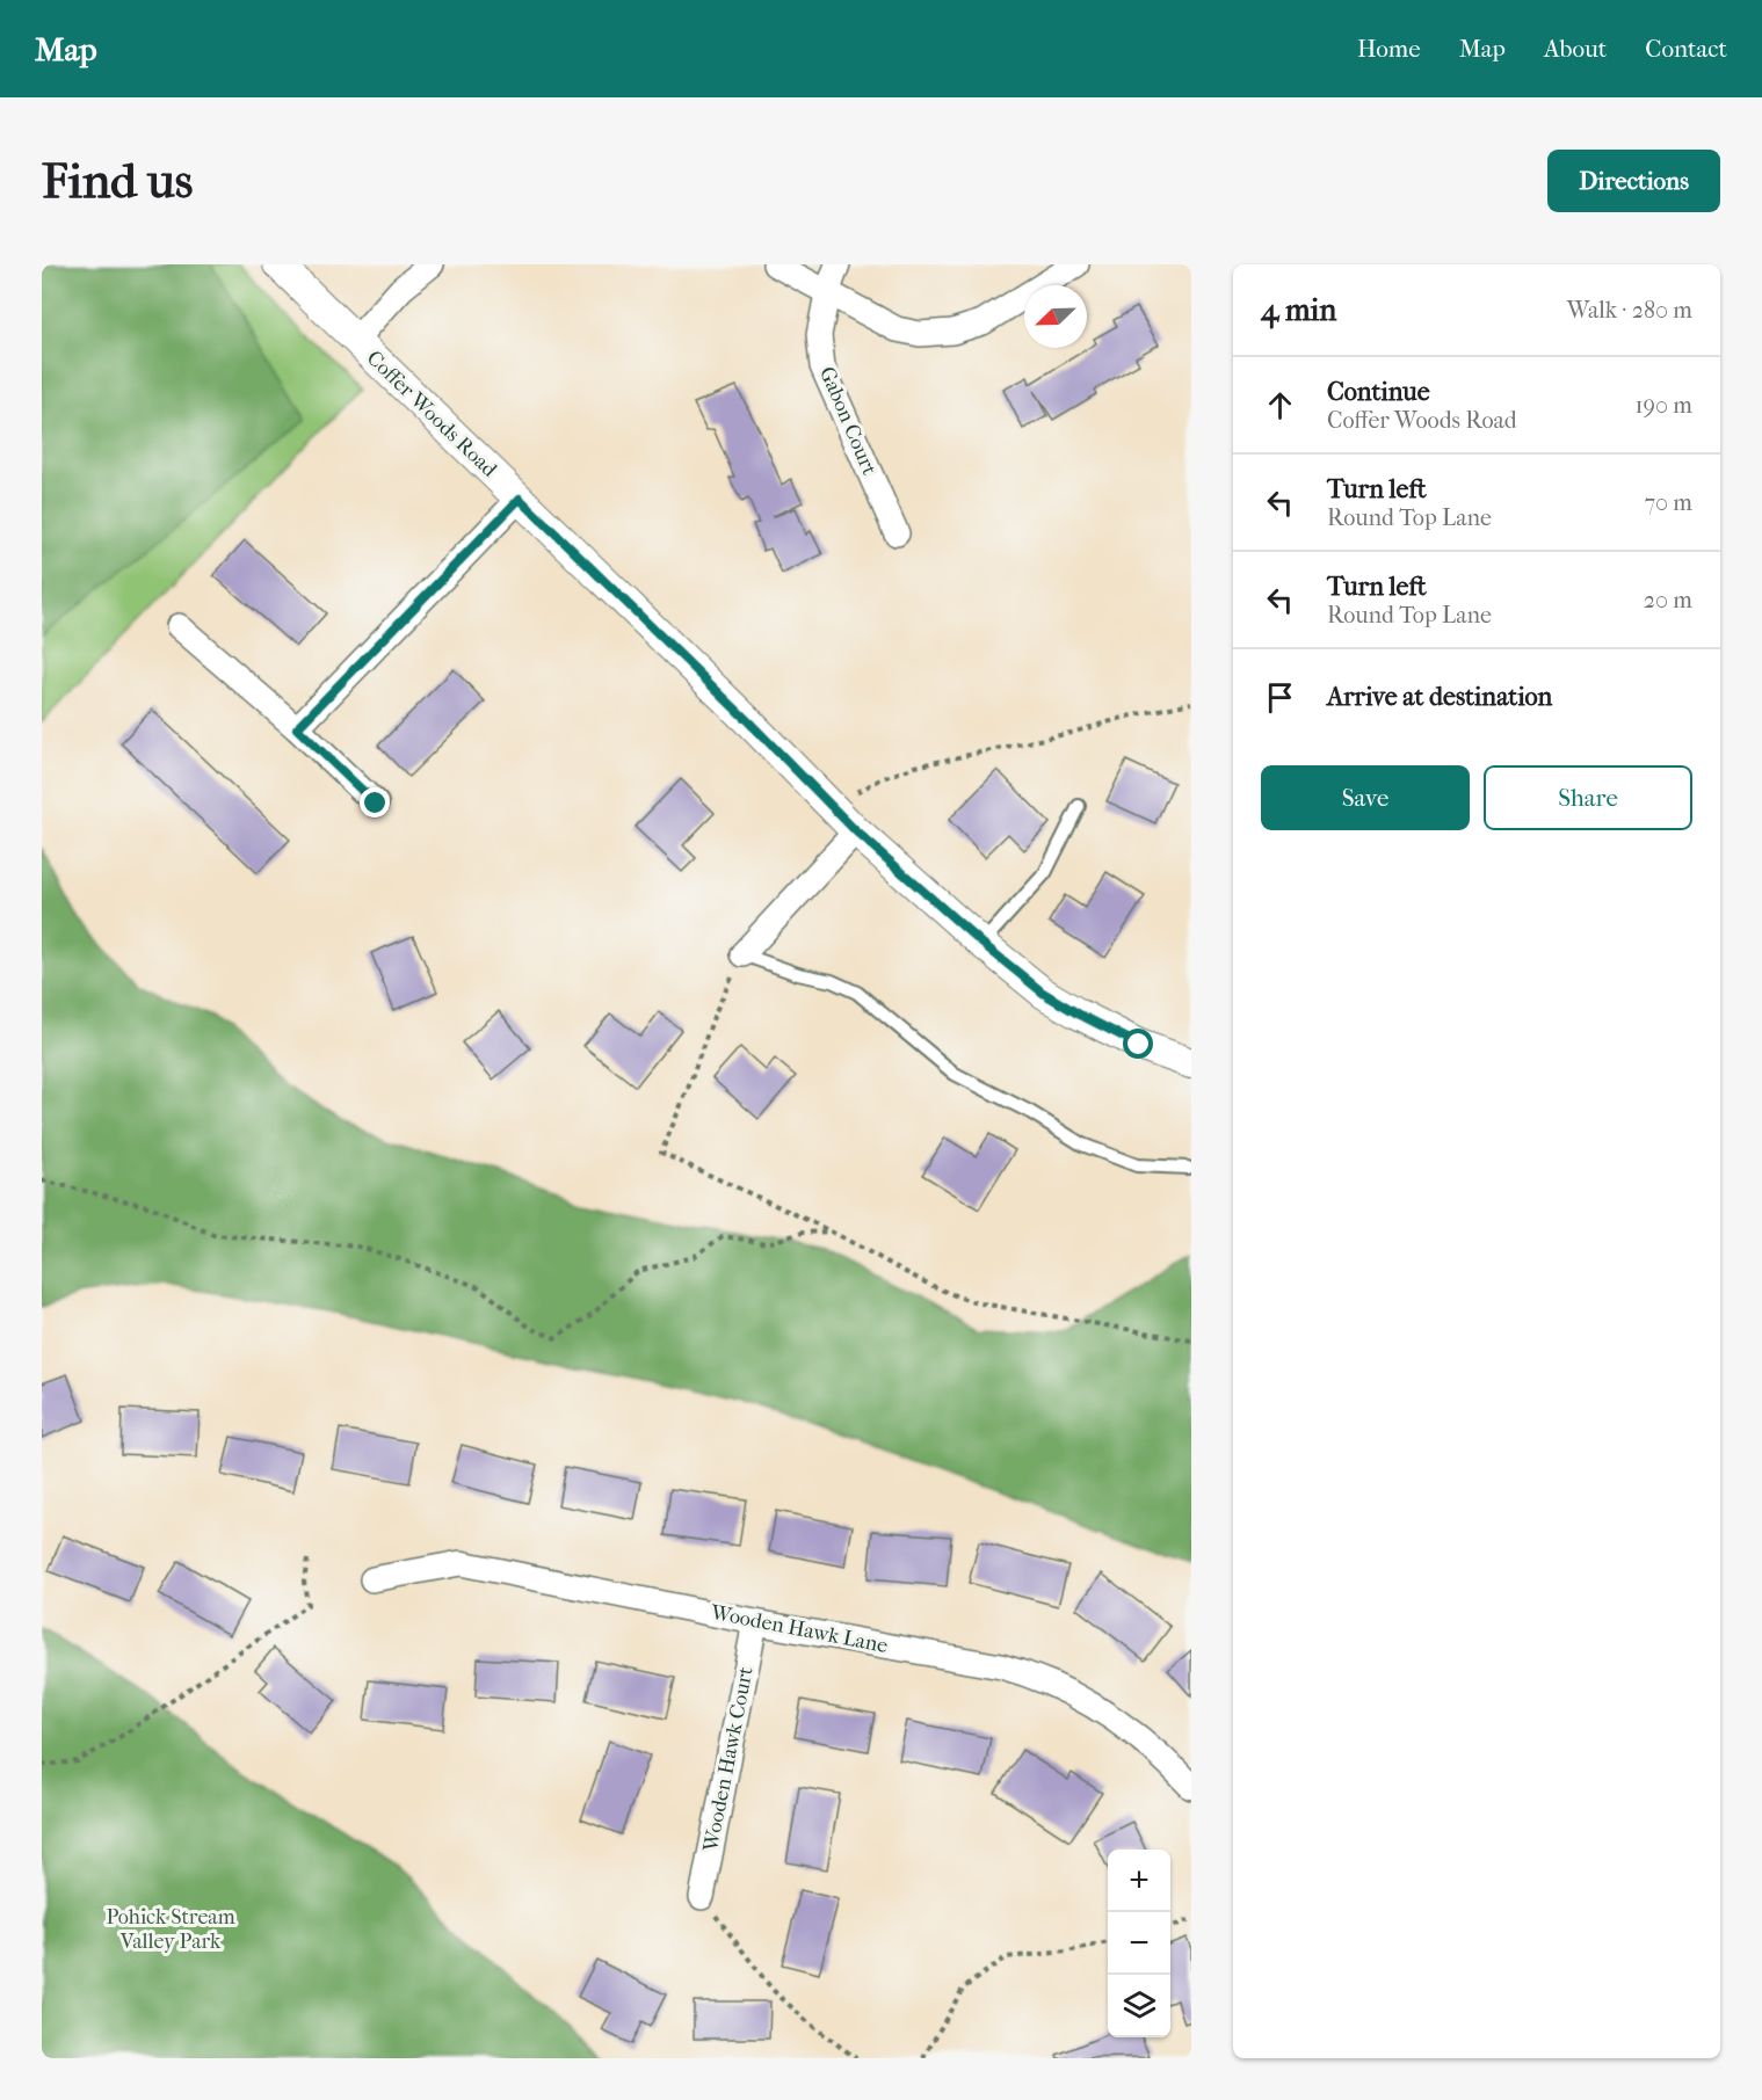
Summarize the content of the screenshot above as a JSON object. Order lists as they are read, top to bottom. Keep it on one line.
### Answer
{"streets":{"street":["Coffer Woods Road","Gabon Court","Wooden Hawk Lane","Wooden Hawk Court"]},"crossings":[["Wooden Hawk Lane","Wooden Hawk Court"]],"parks":["Pohick Stream Valley Park"],"north":"bottom left","page":{"header":"Map","nav":["Home","Map","About","Contact"],"buttons":["Directions",["Save","Share"]],"title":"Find us","heading":["4 min","Walk · 280 m"],"list":[["Continue","Coffer Woods Road","190 m"],["Turn left","Round Top Lane","70 m"],["Turn left","Round Top Lane","20 m"],"Arrive at destination"],"map_buttons":["+","−"]}}
